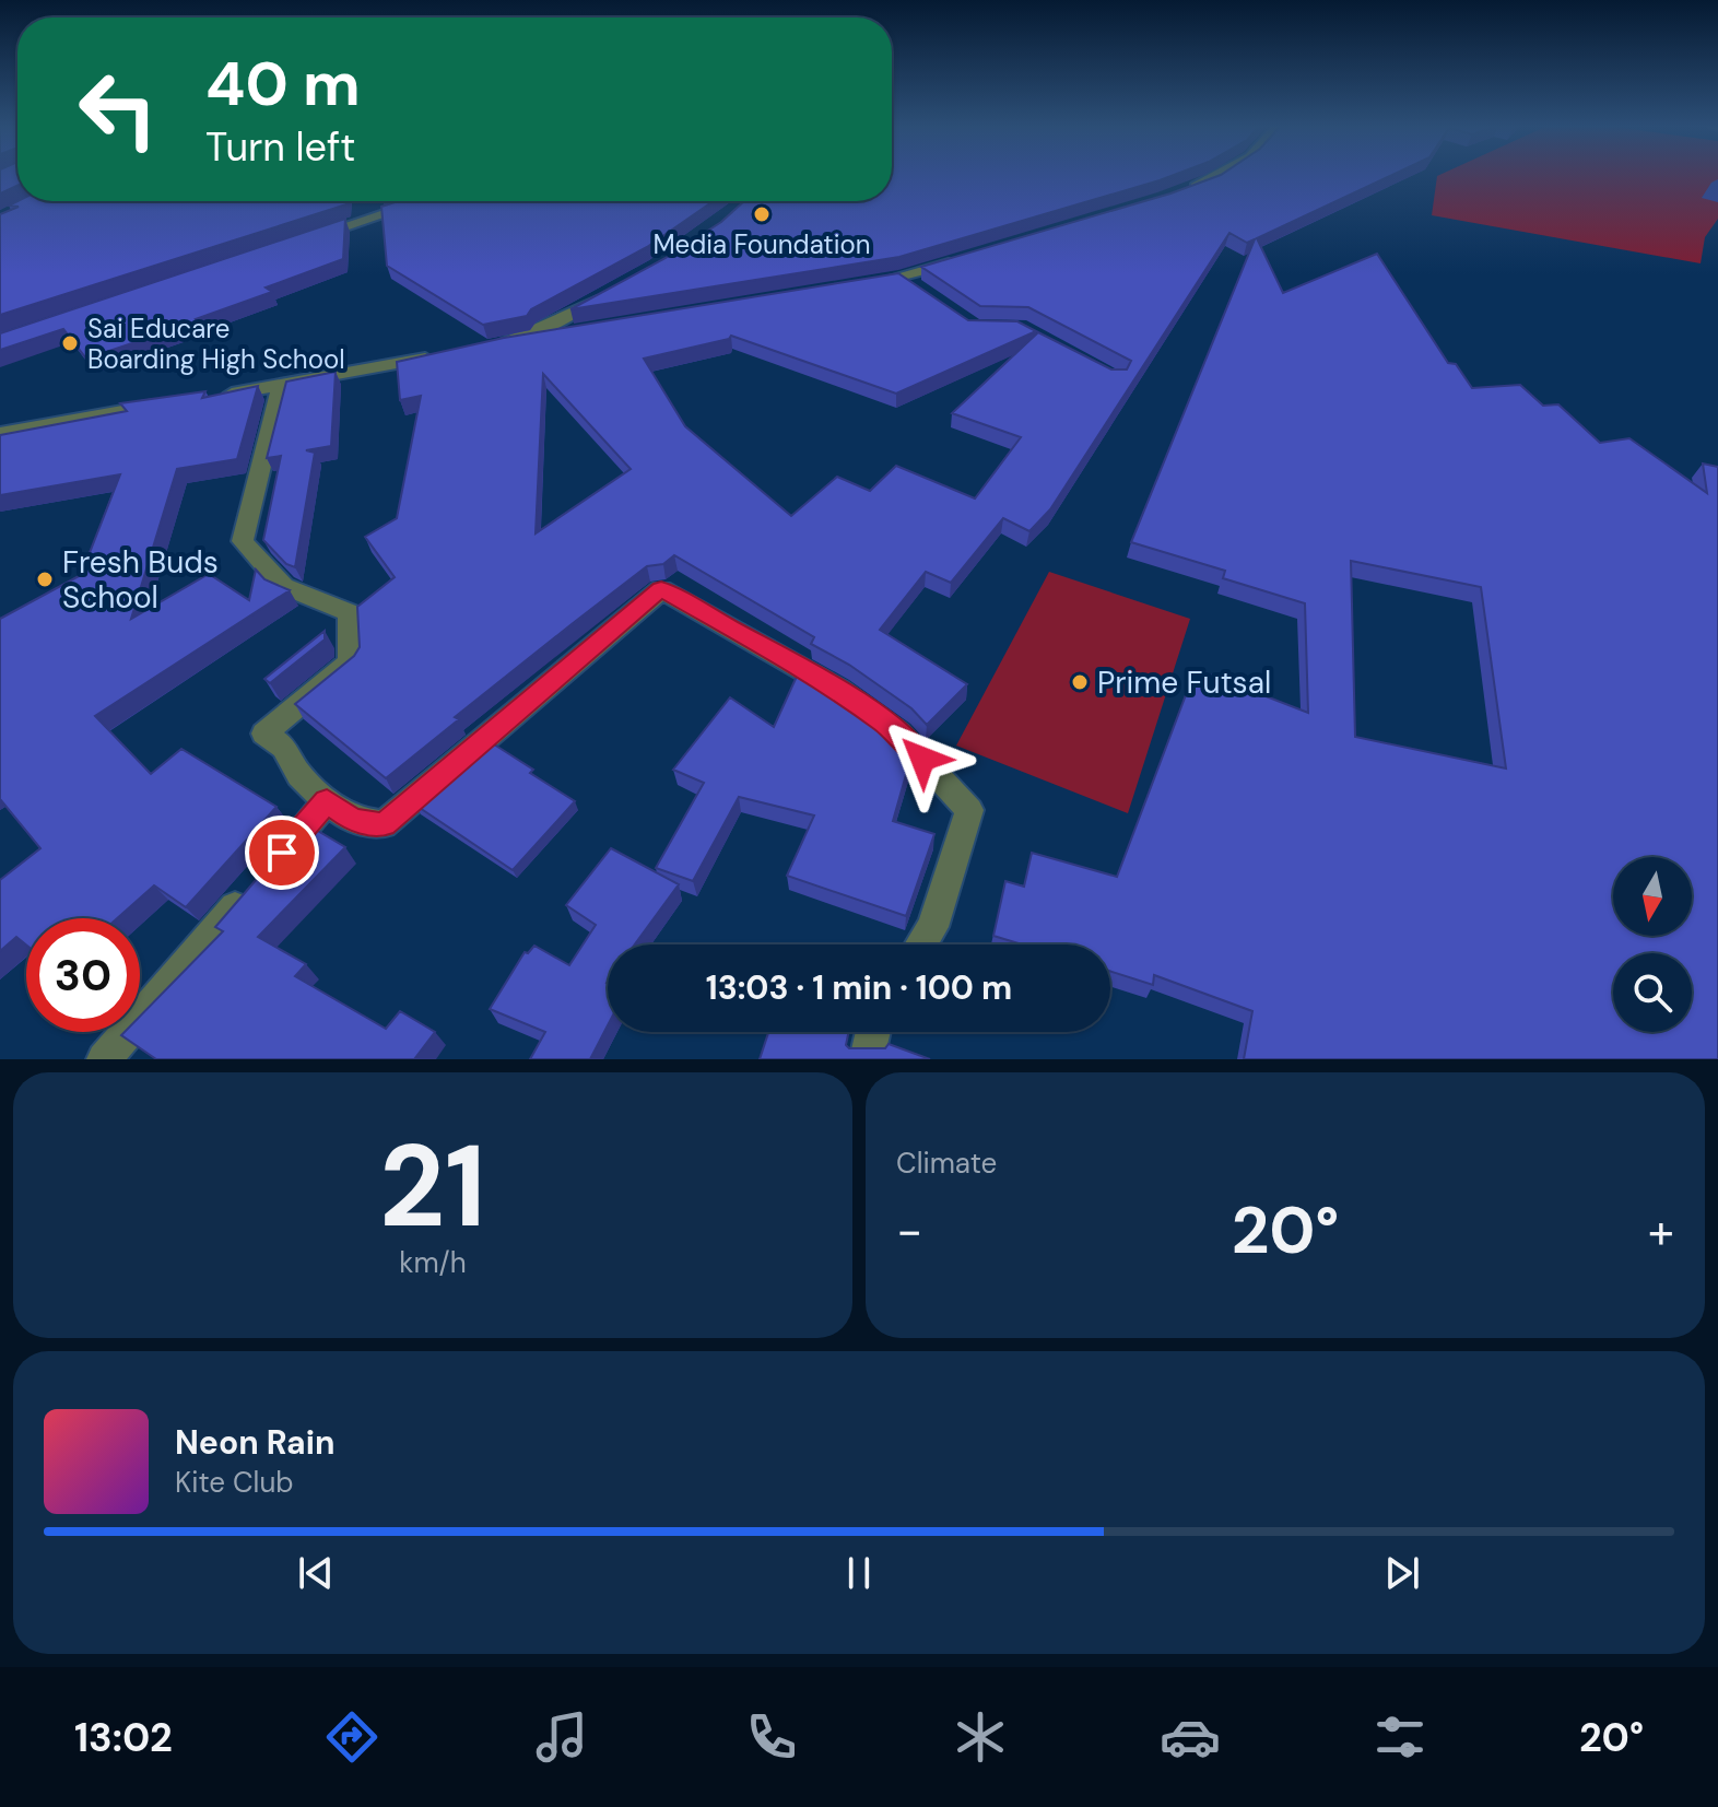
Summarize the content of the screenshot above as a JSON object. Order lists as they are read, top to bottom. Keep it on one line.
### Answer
{"places":["Media Foundation","Sai Educare Boarding High School","Fresh Buds School","Prime Futsal"],"north":"bottom","page":{"turn":["40 m","Turn left"],"limit":"30","trip":"13:03 · 1 min · 100 m","tile":[["21","km/h"],"Climate"],"heat":["−","20°","+"],"song":["Neon Rain","Kite Club"],"tabs":["13:02","20°"]}}
